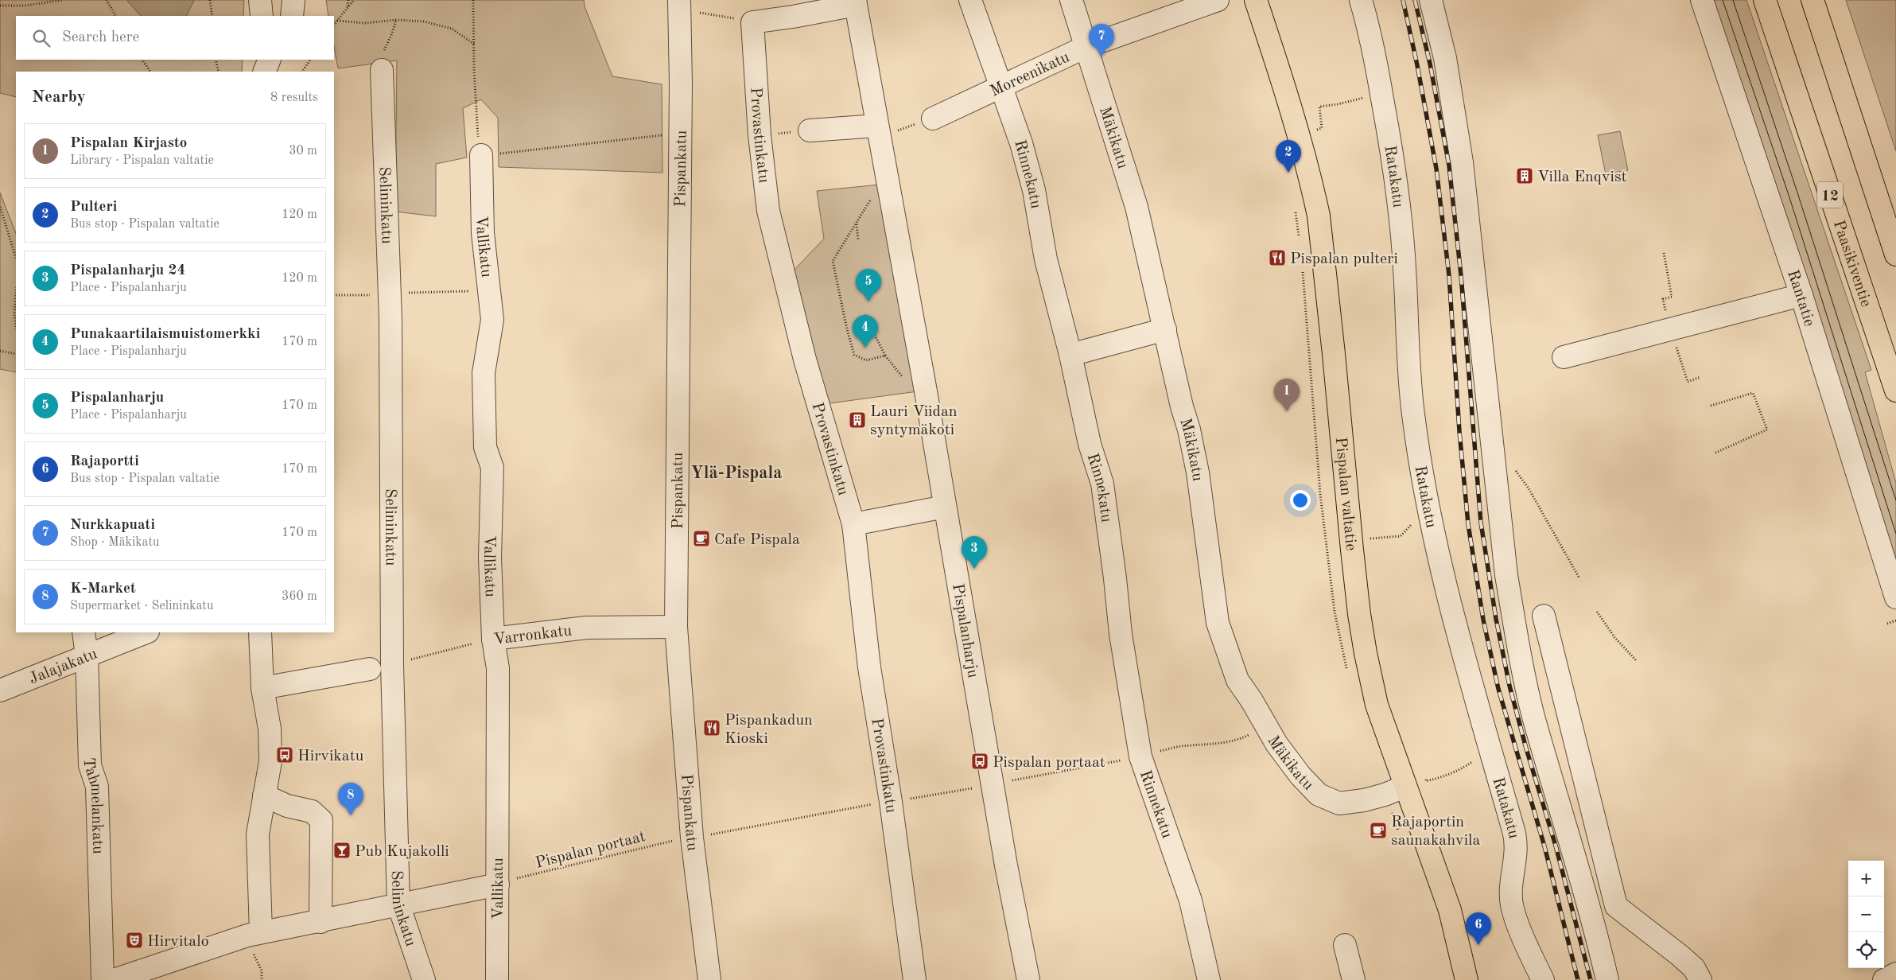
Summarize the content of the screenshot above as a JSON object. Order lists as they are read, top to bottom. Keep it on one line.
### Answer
{"streets":{"main road":["12","Paasikiventie","Pispalan valtatie"],"street":["Moreenikatu","Provastinkatu","Mäkikatu","Pispankatu","Rinnekatu","Ratakatu","Selininkatu","Vallikatu","Rantatie","Pispalanharju","Varronkatu","Jalajakatu","Tahmelankatu"],"path":["Pispalan portaat"]},"crossings":[["Moreenikatu","Mäkikatu"],["Moreenikatu","Rinnekatu"],["Mäkikatu","Pispalan valtatie"],["Pispankatu","Varronkatu"],["Selininkatu","Varronkatu"],["Vallikatu","Varronkatu"],["Vallikatu","Pispalan portaat"],["Jalajakatu","Tahmelankatu"]],"districts":["Ylä-Pispala"],"places":{"building":["Villa Enqvist","Lauri Viidan syntymäkoti"],"restaurant":["Pispalan pulteri","Pispankadun Kioski"],"cafe":["Cafe Pispala","Rajaportin saunakahvila"],"bus stop":["Hirvikatu","Pispalan portaat"],"bar":["Pub Kujakolli"],"theatre":["Hirvitalo"]},"page":{"search":"Search here","pins":["7","2","5","4","1","3","8","6"],"heading":["Nearby","8 results"],"list":[{"mark":"1","name":"Pispalan Kirjasto","note":"Library · Pispalan valtatie","value":"30 m"},{"mark":"2","name":"Pulteri","note":"Bus stop · Pispalan valtatie","value":"120 m"},{"mark":"3","name":"Pispalanharju 24","note":"Place · Pispalanharju","value":"120 m"},{"mark":"4","name":"Punakaartilaismuistomerkki","note":"Place · Pispalanharju","value":"170 m"},{"mark":"5","name":"Pispalanharju","note":"Place · Pispalanharju","value":"170 m"},{"mark":"6","name":"Rajaportti","note":"Bus stop · Pispalan valtatie","value":"170 m"},{"mark":"7","name":"Nurkkapuati","note":"Shop · Mäkikatu","value":"170 m"},{"mark":"8","name":"K-Market","note":"Supermarket · Selininkatu","value":"360 m"}],"map_buttons":["+","−"]}}
